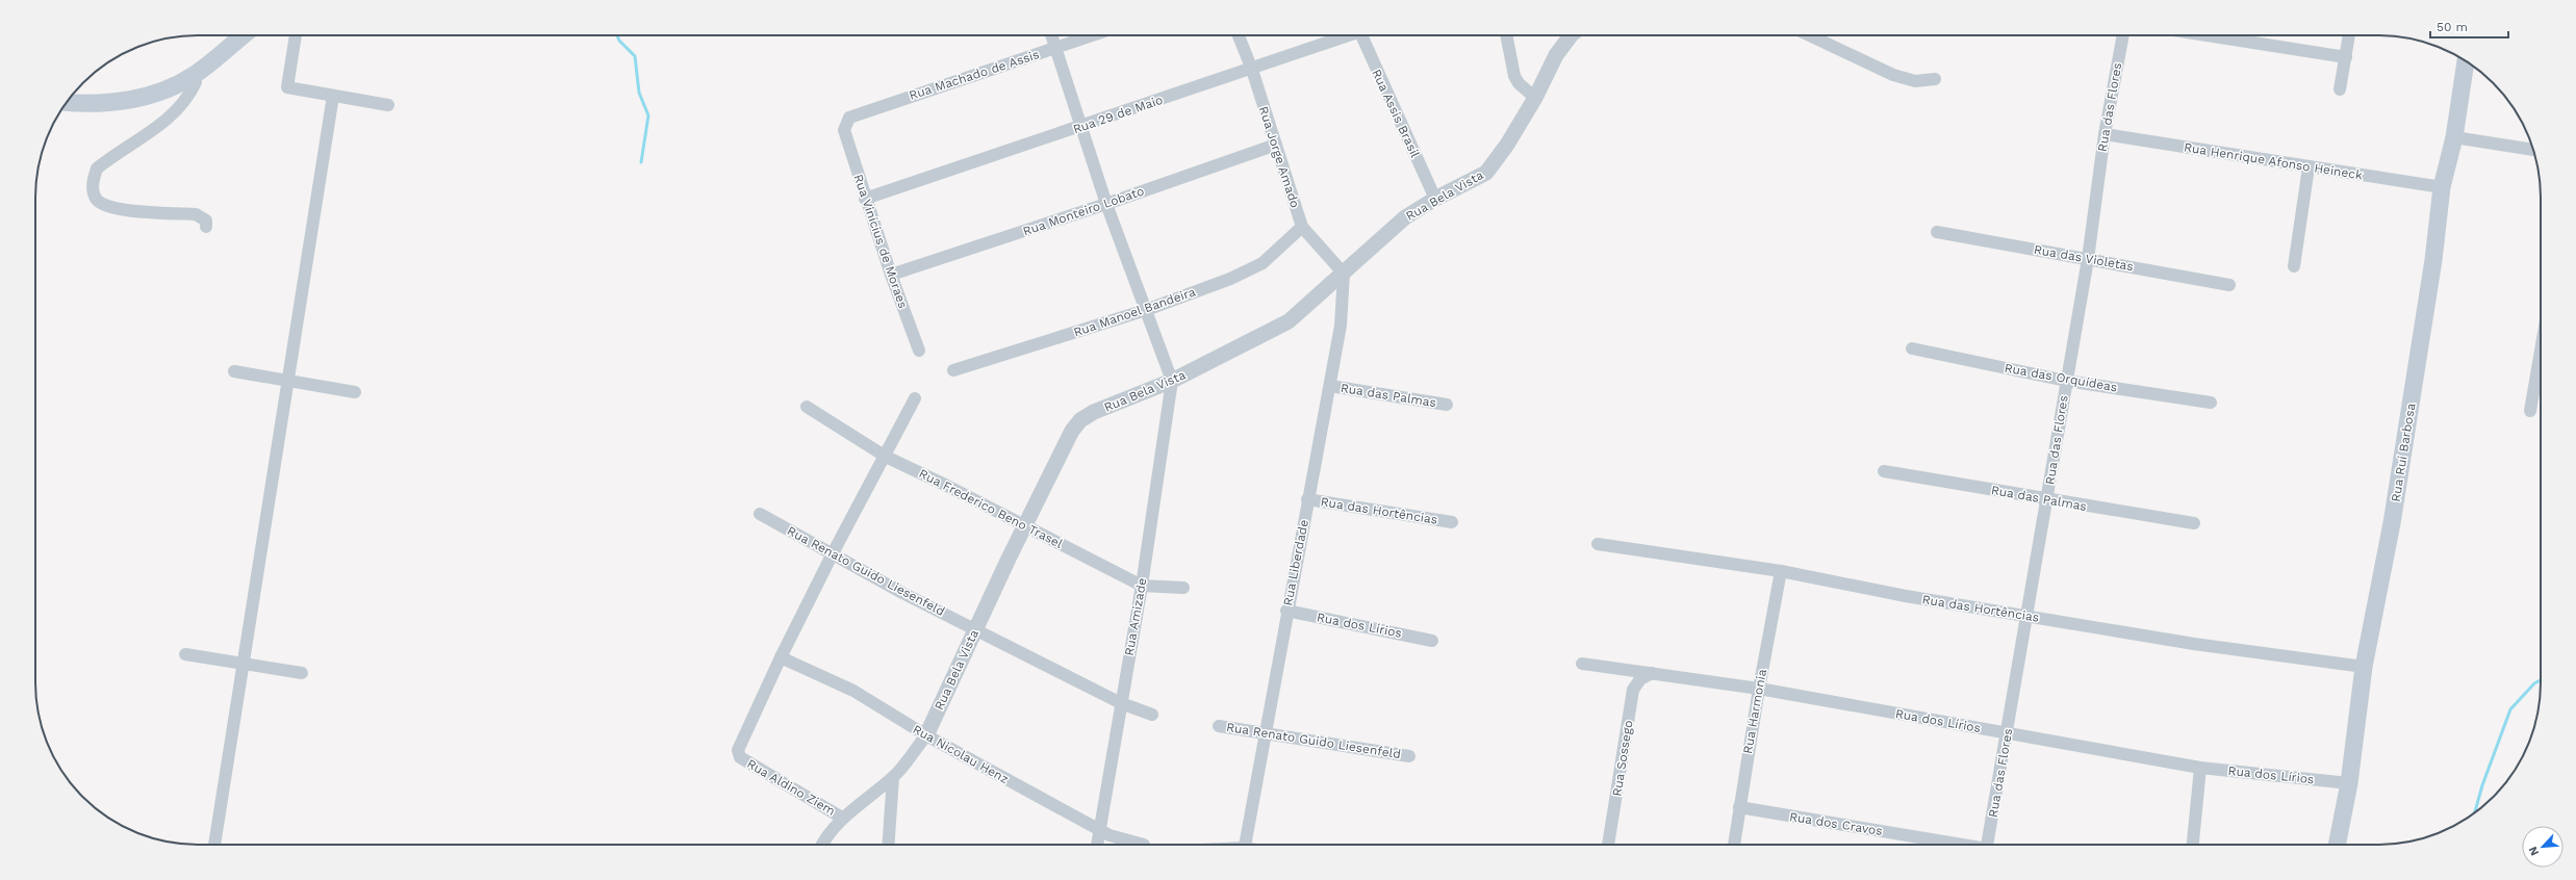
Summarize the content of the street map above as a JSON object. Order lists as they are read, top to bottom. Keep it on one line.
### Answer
{"streets":{"main road":["Rua Ruí Barbosa"],"street":["Rua Machado de Assis","Rua das Flores","Rua Assis Brasil","Rua 29 de Maio","Rua Jorge Amado","Rua Henrique Afonso Heineck","Rua Bela Vista","Rua Monteiro Lobato","Rua Vinícius de Moraes","Rua das Violetas","Rua Manoel Bandeira","Rua das Orquídeas","Rua das Palmas","Rua Frederico Beno Trasel","Rua das Hortências","Rua Liberdade","Rua Renato Guido Liesenfeld","Rua Amizade","Rua dos Lírios","Rua Harmonia","Rua Nicolau Henz","Rua Sossego","Rua Aldino Ziem","Rua dos Cravos"]},"crossings":[["Rua Machado de Assis","Rua Vinícius de Moraes"],["Rua das Flores","Rua Henrique Afonso Heineck"],["Rua das Flores","Rua das Violetas"],["Rua das Flores","Rua das Orquídeas"],["Rua das Flores","Rua das Palmas"],["Rua das Flores","Rua das Hortências"],["Rua das Flores","Rua dos Lírios"],["Rua Assis Brasil","Rua Bela Vista"],["Rua 29 de Maio","Rua Jorge Amado"],["Rua 29 de Maio","Rua Vinícius de Moraes"],["Rua Jorge Amado","Rua Bela Vista"],["Rua Jorge Amado","Rua Monteiro Lobato"],["Rua Jorge Amado","Rua Manoel Bandeira"],["Rua Jorge Amado","Rua Liberdade"],["Rua Henrique Afonso Heineck","Rua Ruí Barbosa"],["Rua Bela Vista","Rua Frederico Beno Trasel"],["Rua Bela Vista","Rua Liberdade"],["Rua Bela Vista","Rua Renato Guido Liesenfeld"],["Rua Bela Vista","Rua Amizade"],["Rua Bela Vista","Rua Nicolau Henz"],["Rua Bela Vista","Rua Aldino Ziem"],["Rua Monteiro Lobato","Rua Vinícius de Moraes"],["Rua das Palmas","Rua Liberdade"],["Rua Ruí Barbosa","Rua das Hortências"],["Rua Ruí Barbosa","Rua dos Lírios"],["Rua Frederico Beno Trasel","Rua Amizade"],["Rua das Hortências","Rua Liberdade"],["Rua das Hortências","Rua Harmonia"],["Rua Liberdade","Rua Renato Guido Liesenfeld"],["Rua Liberdade","Rua dos Lírios"],["Rua Renato Guido Liesenfeld","Rua Amizade"],["Rua Amizade","Rua Nicolau Henz"],["Rua dos Lírios","Rua Harmonia"],["Rua dos Lírios","Rua Sossego"],["Rua Harmonia","Rua dos Cravos"],["Rua Nicolau Henz","Rua Aldino Ziem"]],"scale_bar":"50 m","north":"bottom left"}
